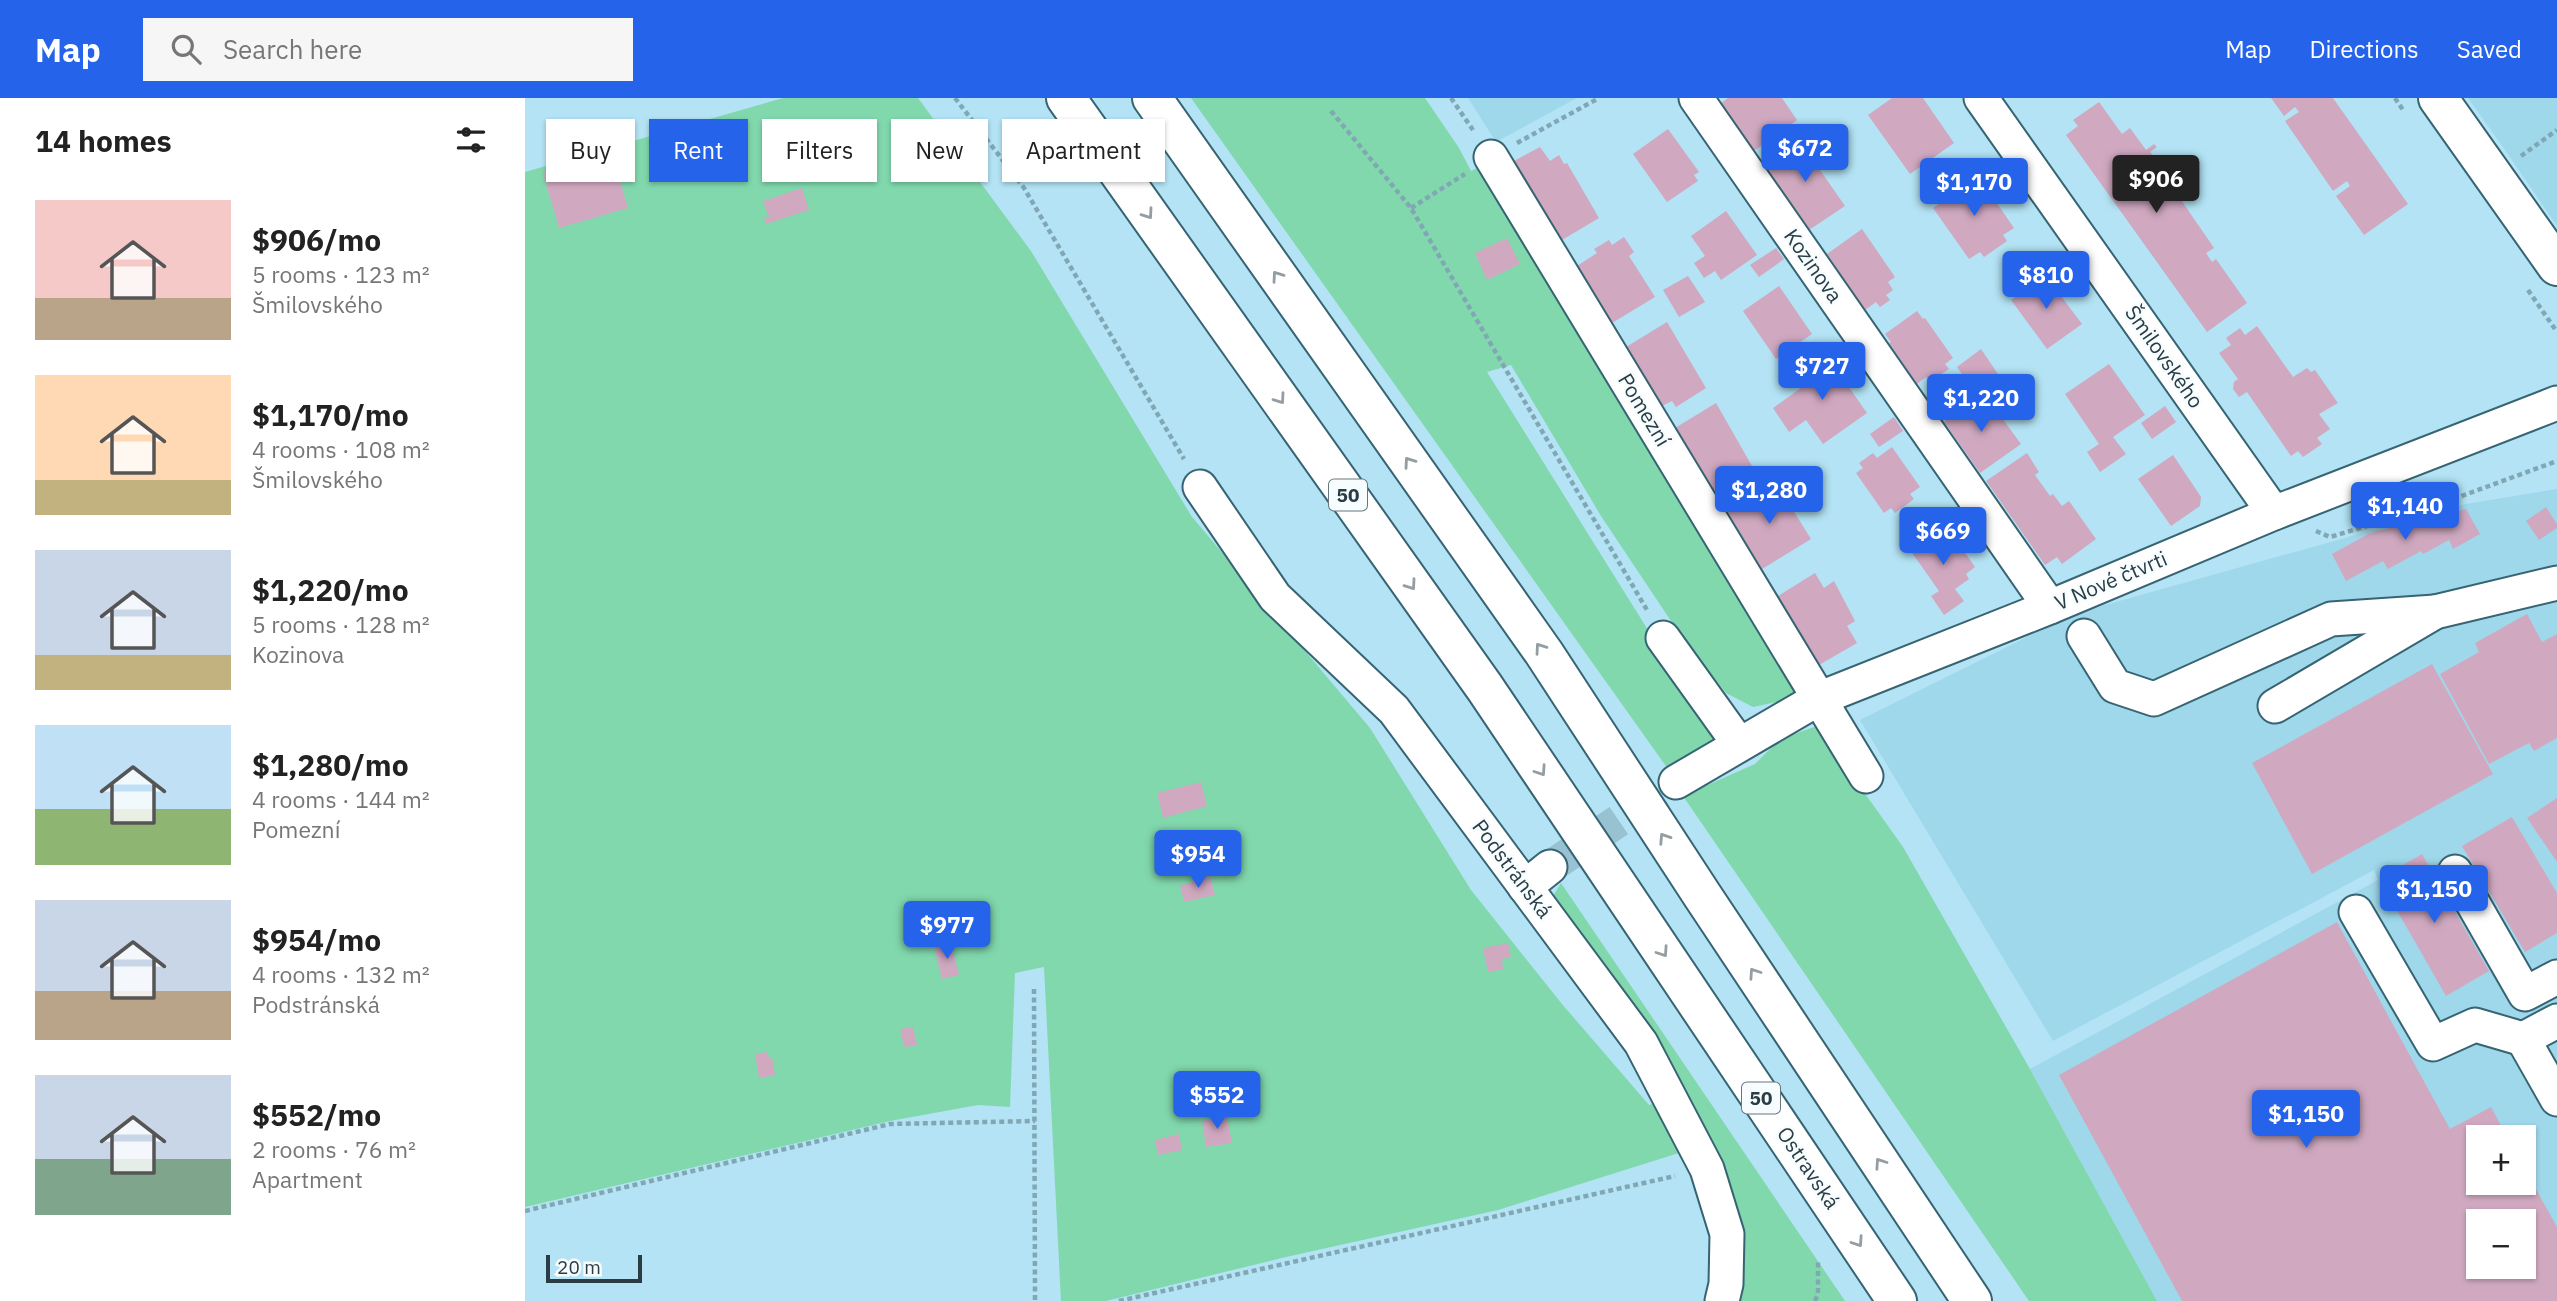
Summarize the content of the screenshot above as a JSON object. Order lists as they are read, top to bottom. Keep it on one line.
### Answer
{"streets":{"main road":["50","Ostravská"],"street":["Kozinova","Šmilovského","Pomezní","V Nové čtvrti","Podstránská"]},"crossings":[["Kozinova","V Nové čtvrti"],["Šmilovského","V Nové čtvrti"],["Pomezní","V Nové čtvrti"]],"scale_bar":"20 m","page":{"header":"Map","search":"Search here","nav":["Map","Directions","Saved"],"heading":"14 homes","chip":["Buy","Rent","Filters","New","Apartment"],"price":["$672","$906","$1,170","$810","$727","$1,220","$1,280","$1,140","$669","$954","$1,150","$977","$552","$1,150"],"list":[{"name":"$906/mo","note":"5 rooms · 123 m² · Šmilovského"},{"name":"$1,170/mo","note":"4 rooms · 108 m² · Šmilovského"},{"name":"$1,220/mo","note":"5 rooms · 128 m² · Kozinova"},{"name":"$1,280/mo","note":"4 rooms · 144 m² · Pomezní"},{"name":"$954/mo","note":"4 rooms · 132 m² · Podstránská"},{"name":"$552/mo","note":"2 rooms · 76 m² · Apartment"}],"map_buttons":["+","−"],"scale":"20 m"}}
